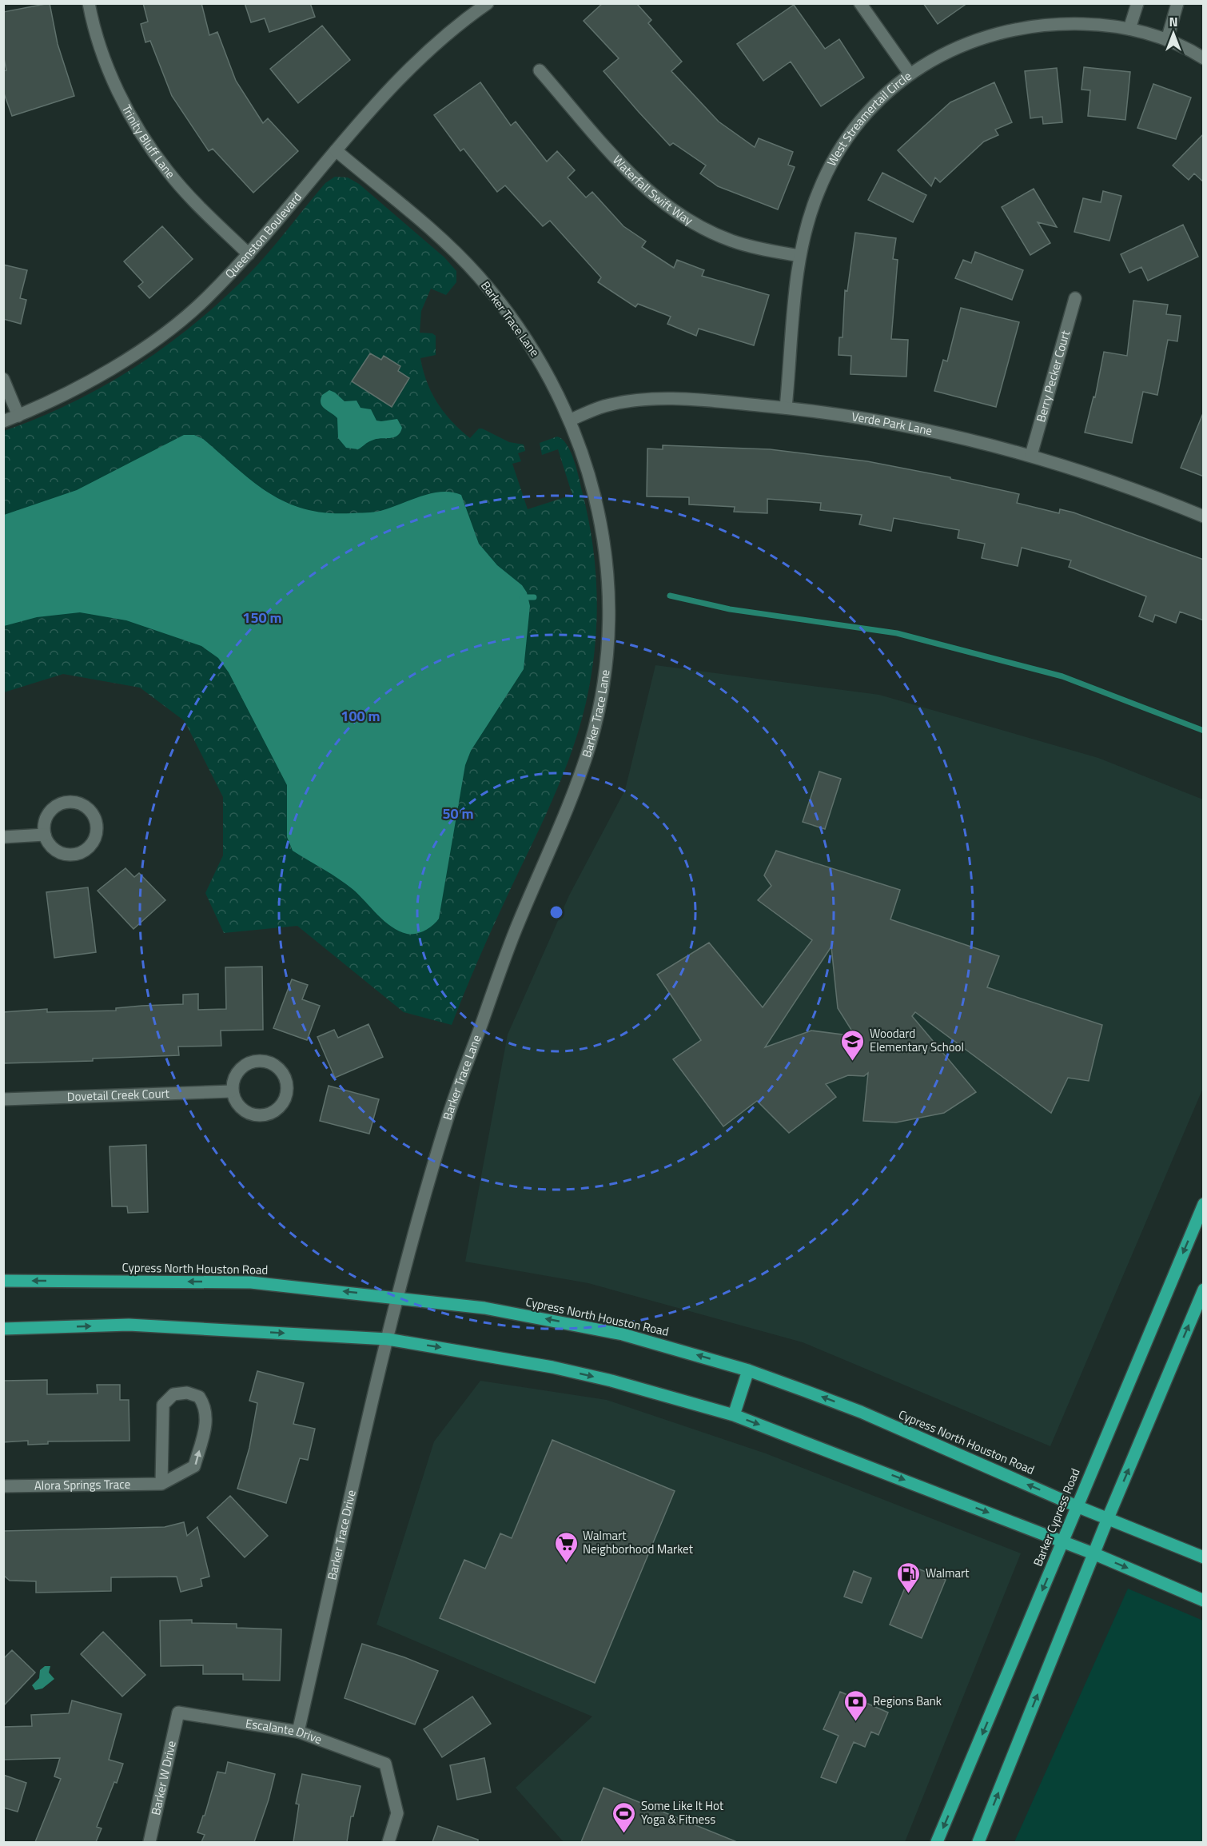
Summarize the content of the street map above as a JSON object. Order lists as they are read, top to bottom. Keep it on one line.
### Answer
{"streets":{"main road":["Cypress North Houston Road","Barker Cypress Road"],"street":["West Streamertail Circle","Trinity Bluff Lane","Waterfall Swift Way","Queenston Boulevard","Barker Trace Lane","Berry Pecker Court","Verde Park Lane","Dovetail Creek Court","Alora Springs Trace","Barker Trace Drive","Escalante Drive","Barker W Drive"]},"crossings":[["West Streamertail Circle","Waterfall Swift Way"],["West Streamertail Circle","Verde Park Lane"],["Trinity Bluff Lane","Queenston Boulevard"],["Queenston Boulevard","Barker Trace Lane"],["Barker Trace Lane","Verde Park Lane"],["Barker Trace Lane","Cypress North Houston Road"],["Barker Trace Lane","Barker Trace Drive"],["Berry Pecker Court","Verde Park Lane"],["Cypress North Houston Road","Barker Cypress Road"],["Barker Trace Drive","Escalante Drive"],["Escalante Drive","Barker W Drive"]],"places":{"school or university":["Woodard Elementary School"],"supermarket":["Walmart Neighborhood Market"],"fuel station":["Walmart"],"bank":["Regions Bank"],"sports":["Some Like It Hot Yoga & Fitness"]},"north":"top","rings":["150 m","100 m","50 m"]}
